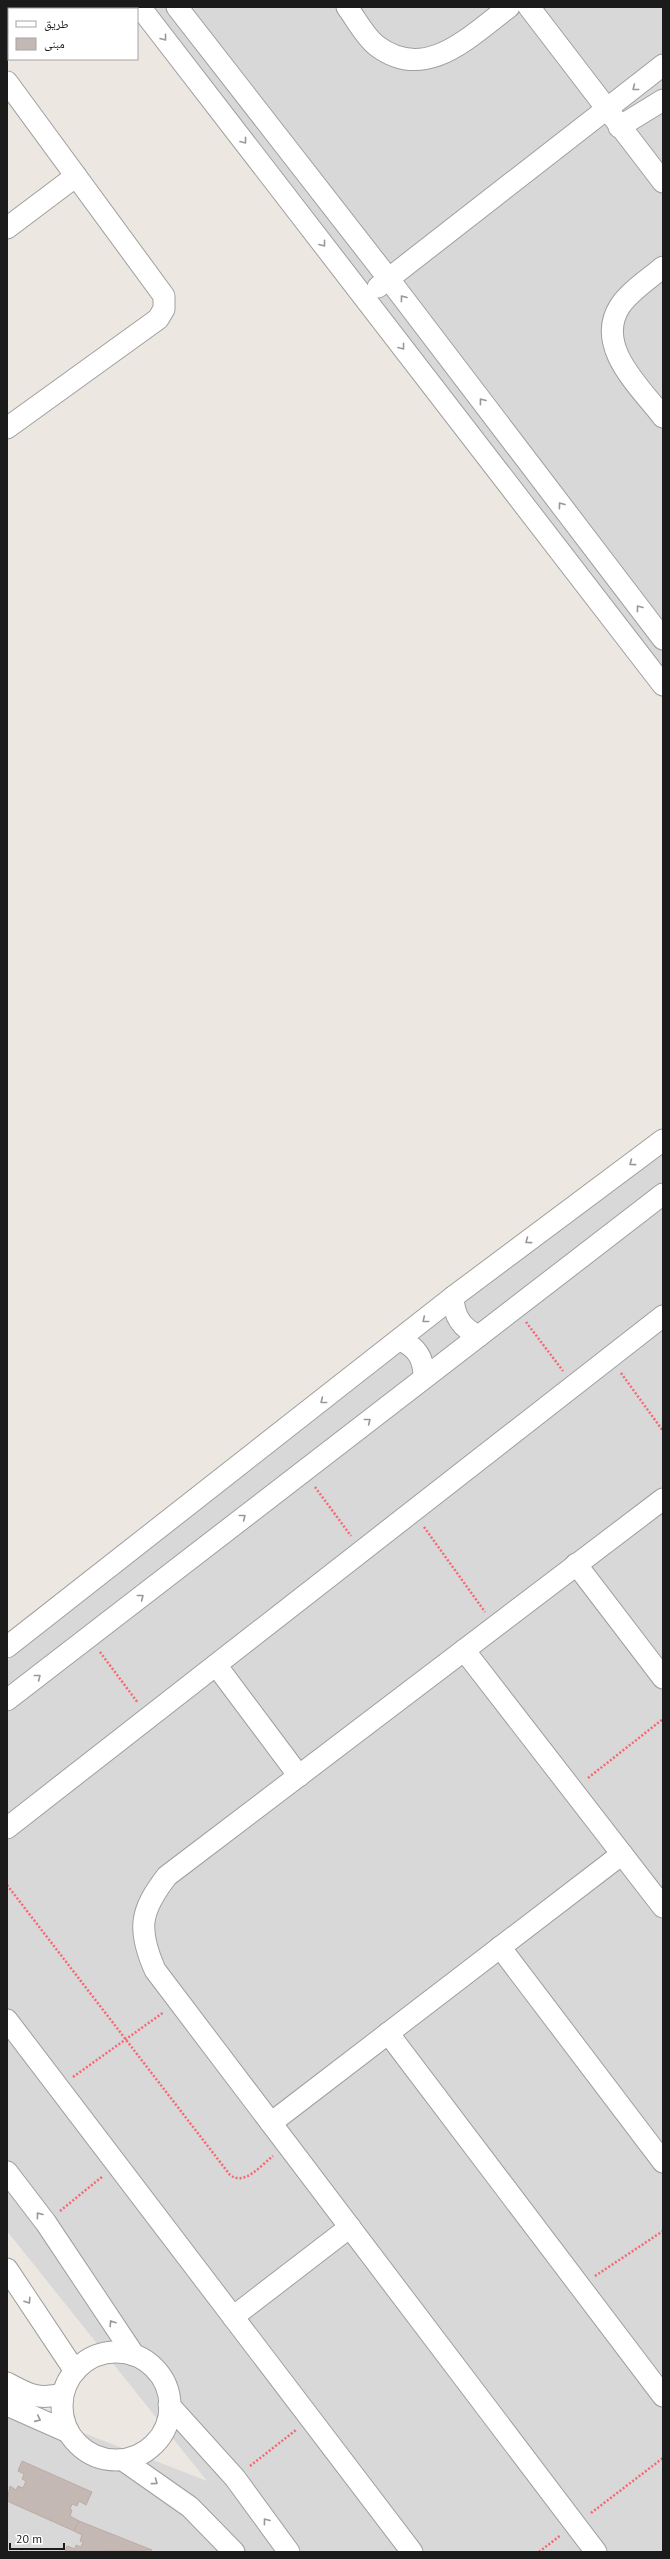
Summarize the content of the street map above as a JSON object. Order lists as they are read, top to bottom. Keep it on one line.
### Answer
{"legend":["طريق","مبنى"],"scale_bar":"20 m"}
